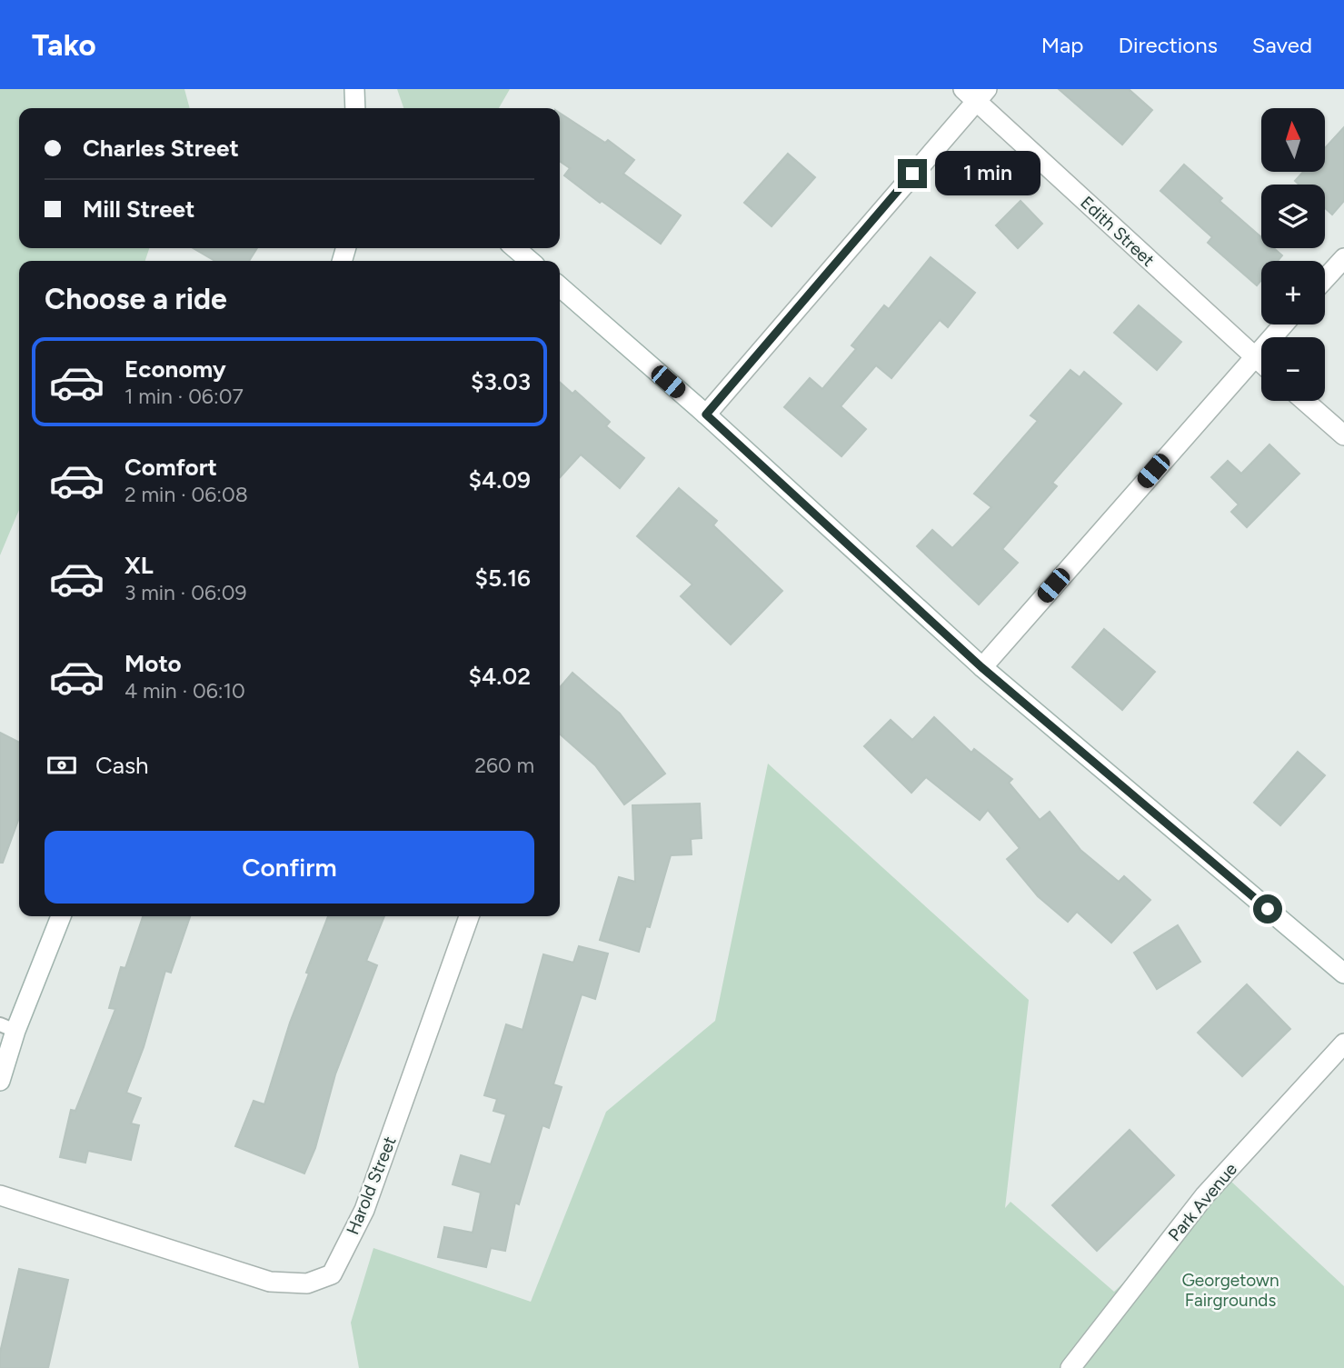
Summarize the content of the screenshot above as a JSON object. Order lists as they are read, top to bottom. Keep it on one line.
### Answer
{"streets":{"street":["Edith Street","Harold Street","Park Avenue"]},"parks":["Georgetown Fairgrounds"],"north":"top","page":{"header":"Tako","nav":["Map","Directions","Saved"],"map_buttons":["+","−"],"banner":["Charles Street","Mill Street"],"bubble":"1 min","heading":"Choose a ride","list":[{"name":"Economy","note":"1 min · 06:07","value":"$3.03"},{"name":"Comfort","note":"2 min · 06:08","value":"$4.09"},{"name":"XL","note":"3 min · 06:09","value":"$5.16"},{"name":"Moto","note":"4 min · 06:10","value":"$4.02"}],"pay":["Cash","260 m"],"buttons":"Confirm"}}
